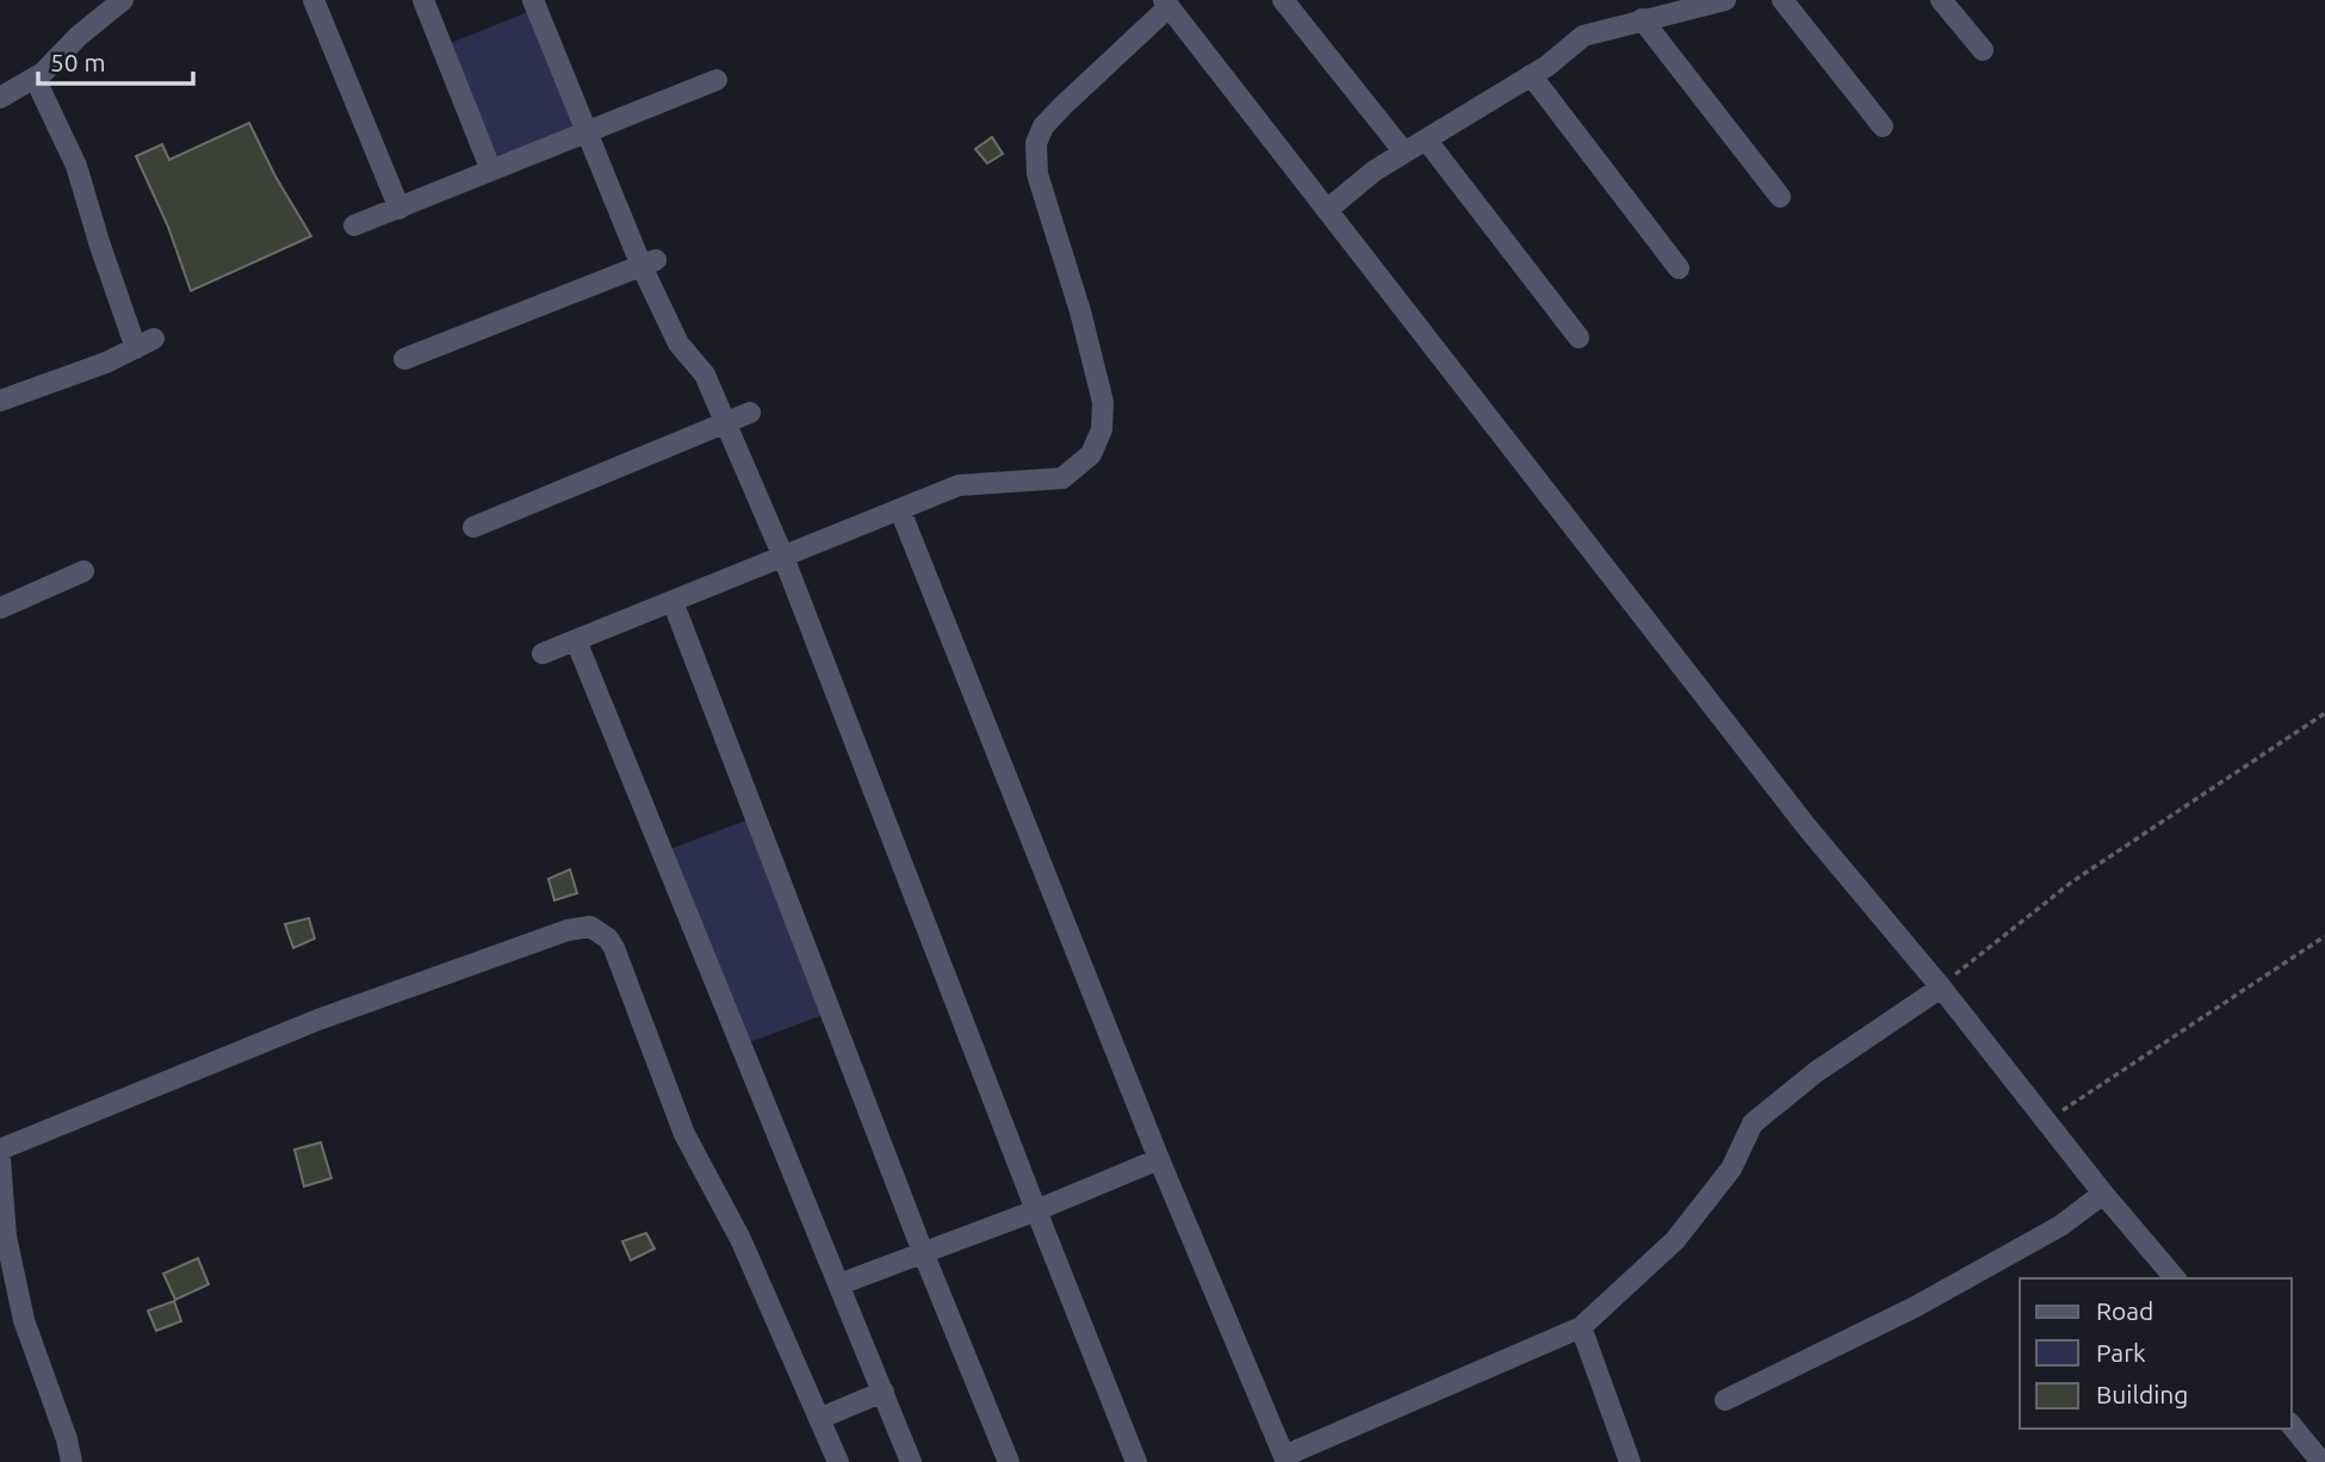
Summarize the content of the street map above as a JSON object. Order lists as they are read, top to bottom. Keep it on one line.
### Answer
{"legend":["Road","Park","Building"],"scale_bar":"50 m"}
